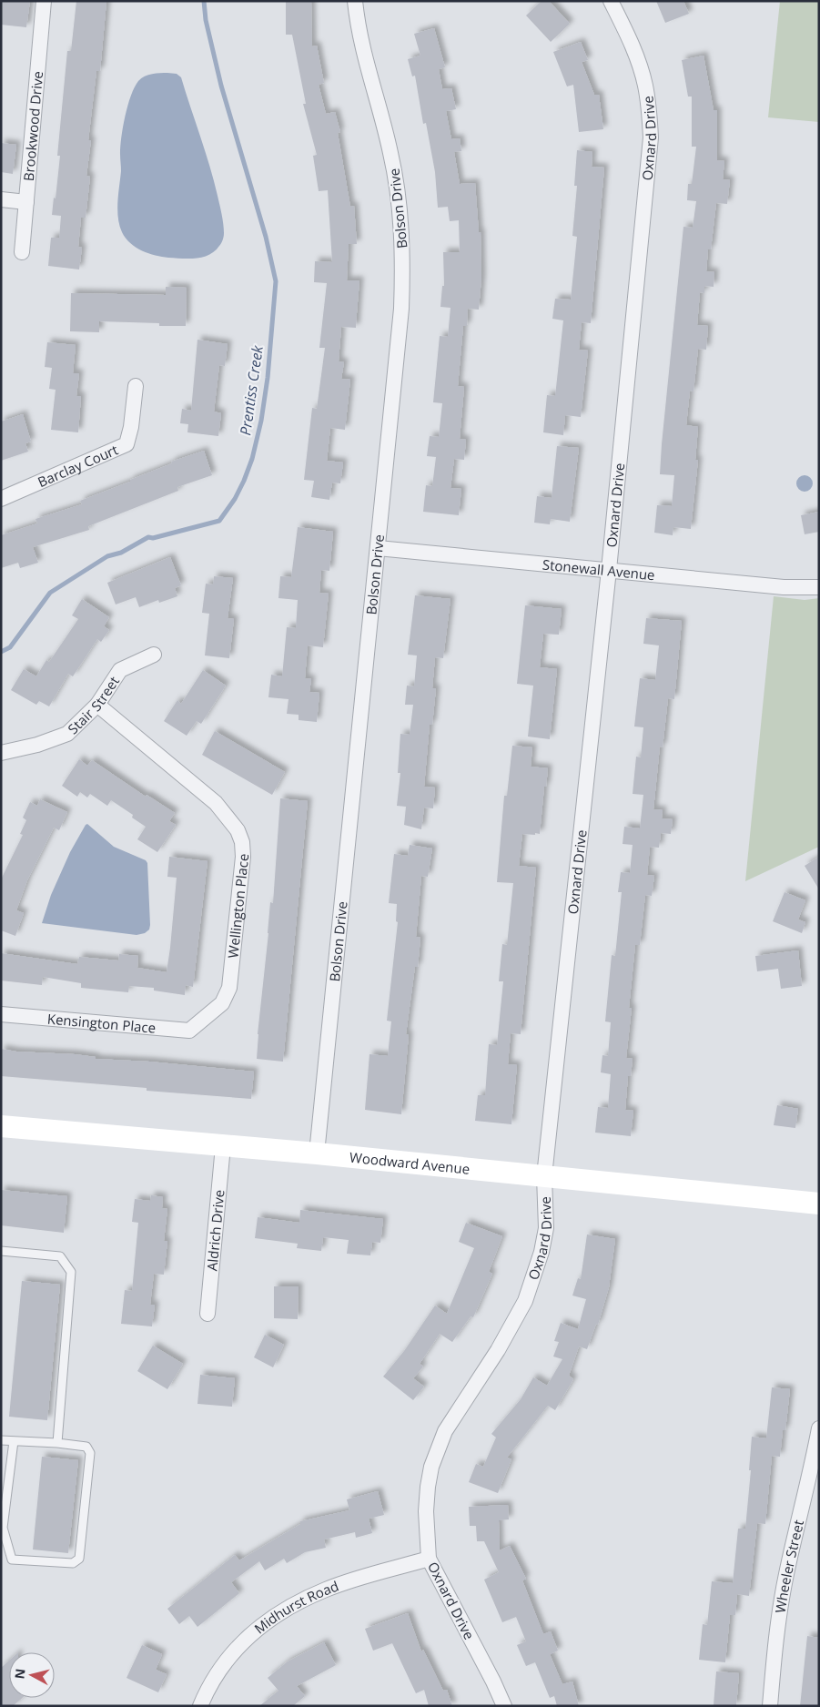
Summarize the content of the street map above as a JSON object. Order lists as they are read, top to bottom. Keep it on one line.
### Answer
{"streets":{"main road":["Woodward Avenue"],"street":["Brookwood Drive","Oxnard Drive","Bolson Drive","Barclay Court","Stonewall Avenue","Stair Street","Wellington Place","Kensington Place","Aldrich Drive","Wheeler Street","Midhurst Road"]},"crossings":[["Oxnard Drive","Stonewall Avenue"],["Oxnard Drive","Woodward Avenue"],["Oxnard Drive","Midhurst Road"],["Bolson Drive","Stonewall Avenue"],["Bolson Drive","Woodward Avenue"],["Stair Street","Wellington Place"],["Wellington Place","Kensington Place"],["Woodward Avenue","Aldrich Drive"]],"water":["Prentiss Creek"],"north":"left"}
